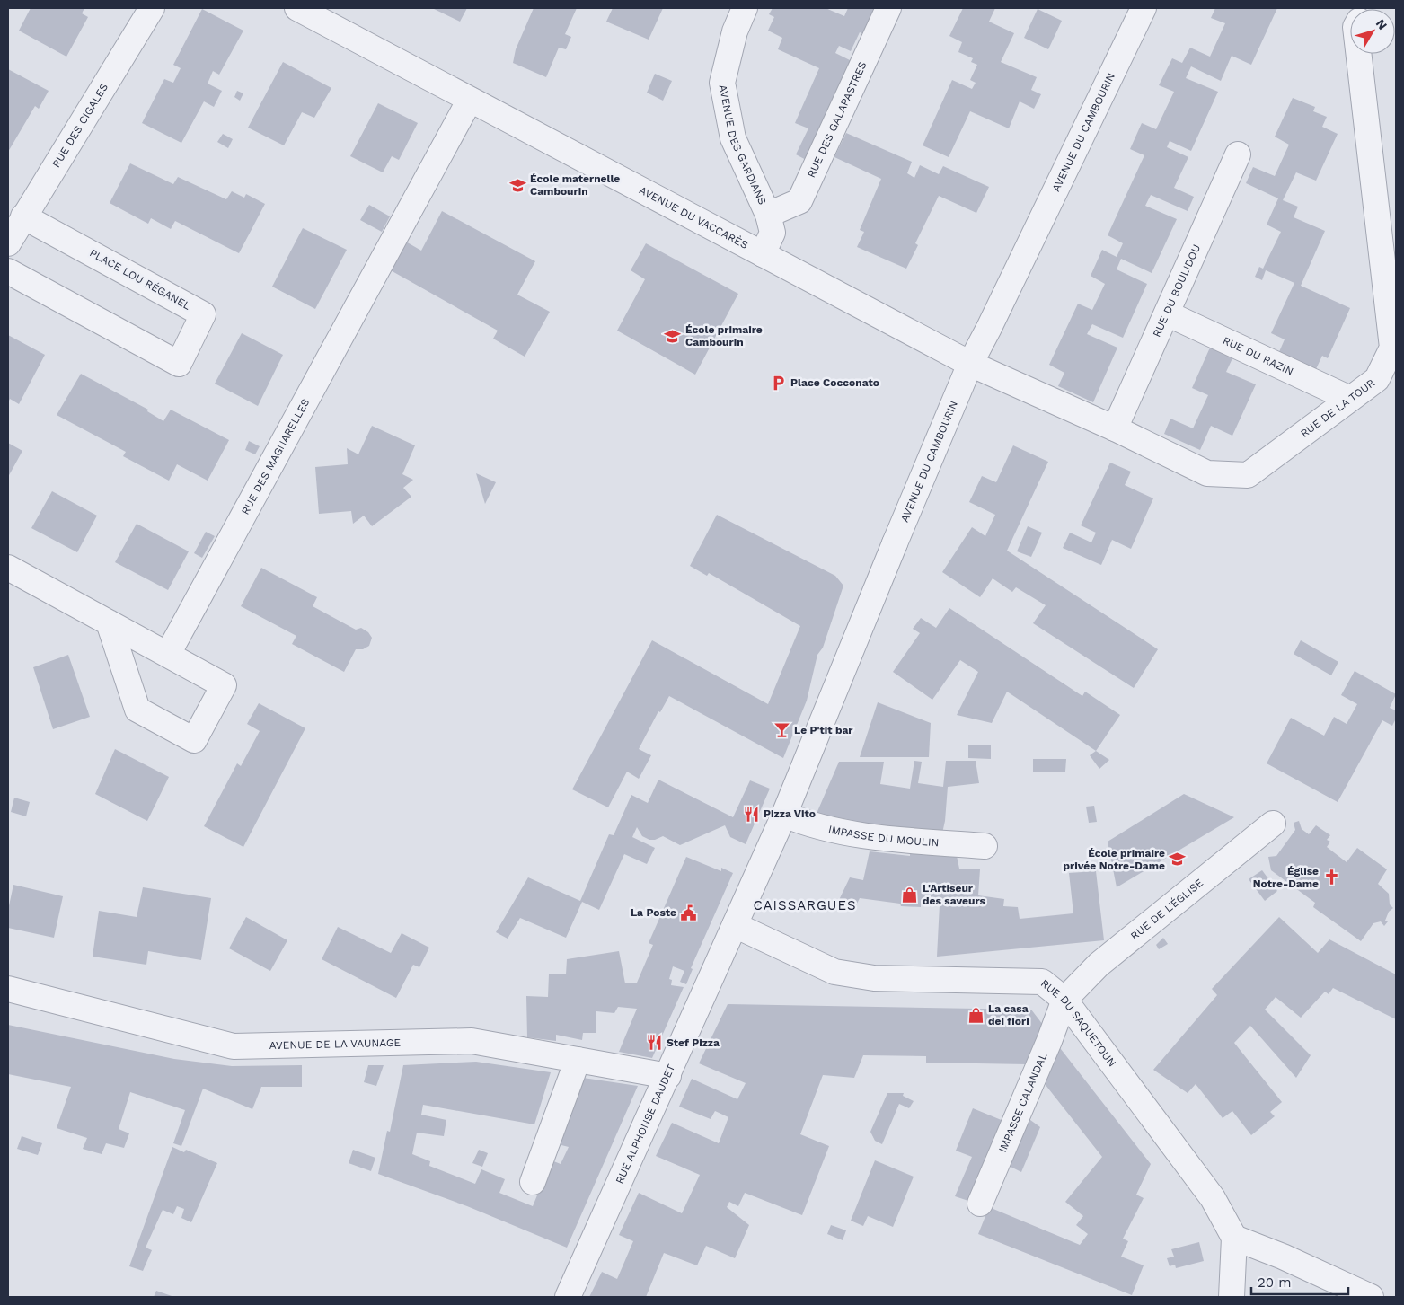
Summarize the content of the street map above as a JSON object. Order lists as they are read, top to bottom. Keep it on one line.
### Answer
{"streets":{"street":["RUE DES GALAPASTRES","RUE DES CIGALES","AVENUE DU CAMBOURIN","AVENUE DES GARDIANS","AVENUE DU VACCARÈS","PLACE LOU RÉGANEL","RUE DU BOULIDOU","RUE DU RAZIN","RUE DE LA TOUR","RUE DES MAGNARELLES","IMPASSE DU MOULIN","RUE DE L'ÉGLISE","RUE DU SAQUETOUN","AVENUE DE LA VAUNAGE","IMPASSE CALANDAL","RUE ALPHONSE DAUDET"]},"crossings":[["RUE DES GALAPASTRES","AVENUE DES GARDIANS"],["RUE DES CIGALES","PLACE LOU RÉGANEL"],["AVENUE DU CAMBOURIN","AVENUE DU VACCARÈS"],["AVENUE DU CAMBOURIN","RUE DE LA TOUR"],["AVENUE DU CAMBOURIN","IMPASSE DU MOULIN"],["AVENUE DU CAMBOURIN","RUE DU SAQUETOUN"],["AVENUE DU CAMBOURIN","RUE ALPHONSE DAUDET"],["AVENUE DES GARDIANS","AVENUE DU VACCARÈS"],["AVENUE DU VACCARÈS","RUE DE LA TOUR"],["AVENUE DU VACCARÈS","RUE DES MAGNARELLES"],["RUE DU BOULIDOU","RUE DU RAZIN"],["RUE DU BOULIDOU","RUE DE LA TOUR"],["RUE DU RAZIN","RUE DE LA TOUR"],["RUE DE L'ÉGLISE","RUE DU SAQUETOUN"],["RUE DE L'ÉGLISE","IMPASSE CALANDAL"],["RUE DU SAQUETOUN","IMPASSE CALANDAL"],["RUE DU SAQUETOUN","RUE ALPHONSE DAUDET"],["AVENUE DE LA VAUNAGE","RUE ALPHONSE DAUDET"]],"districts":["CAISSARGUES"],"places":{"school or university":["École maternelle Cambourin","École primaire Cambourin","École primaire privée Notre-Dame"],"parking":["Place Cocconato"],"bar":["Le P'tit bar"],"restaurant":["Pizza Vito","Stef Pizza"],"church":["Église Notre-Dame"],"shop":["L'Artiseur des saveurs","La casa dei fiori"],"public building":["La Poste"]},"scale_bar":"20 m","north":"top right"}
